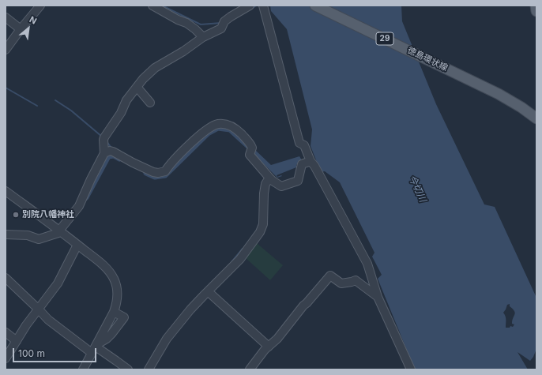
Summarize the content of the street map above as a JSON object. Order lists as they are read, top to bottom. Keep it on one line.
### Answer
{"streets":{"main road":["29","徳島環状線"]},"water":["今切川"],"places":["別院八幡神社"],"scale_bar":"100 m","north":"top right"}
